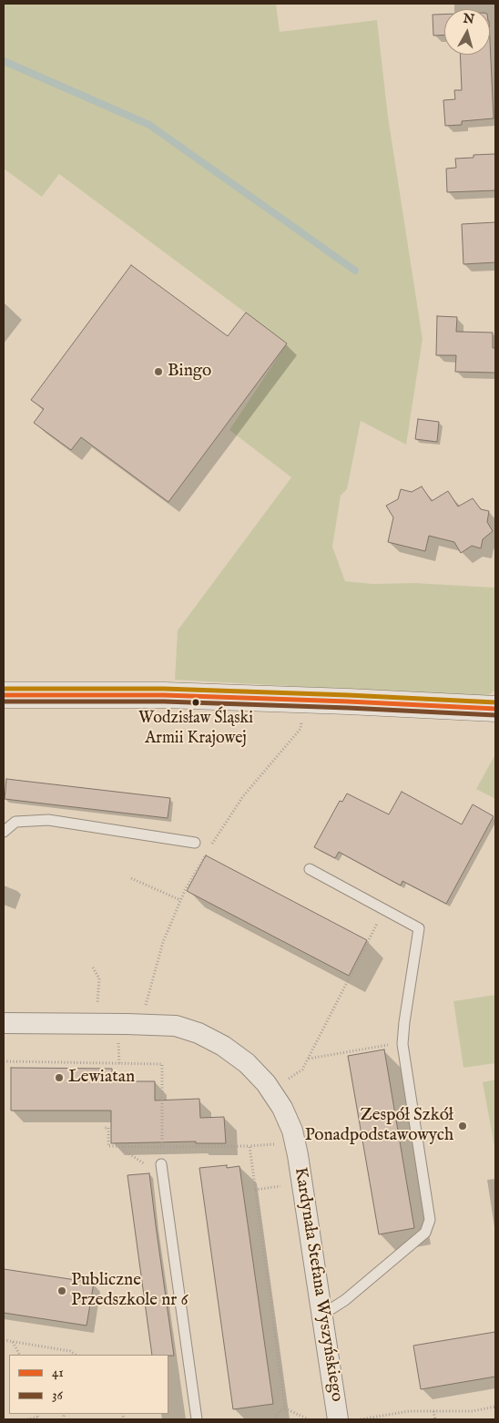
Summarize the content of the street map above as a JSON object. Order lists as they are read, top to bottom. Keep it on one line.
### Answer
{"streets":{"street":["Kardynała Stefana Wyszyńskiego"]},"places":["Bingo","Wodzisław Śląski Armii Krajowej","Lewiatan","Zespół Szkół Ponadpodstawowych","Publiczne Przedszkole nr 6"],"lines":["transit line 41","transit line 36"],"legend":["41","36"],"north":"top"}
